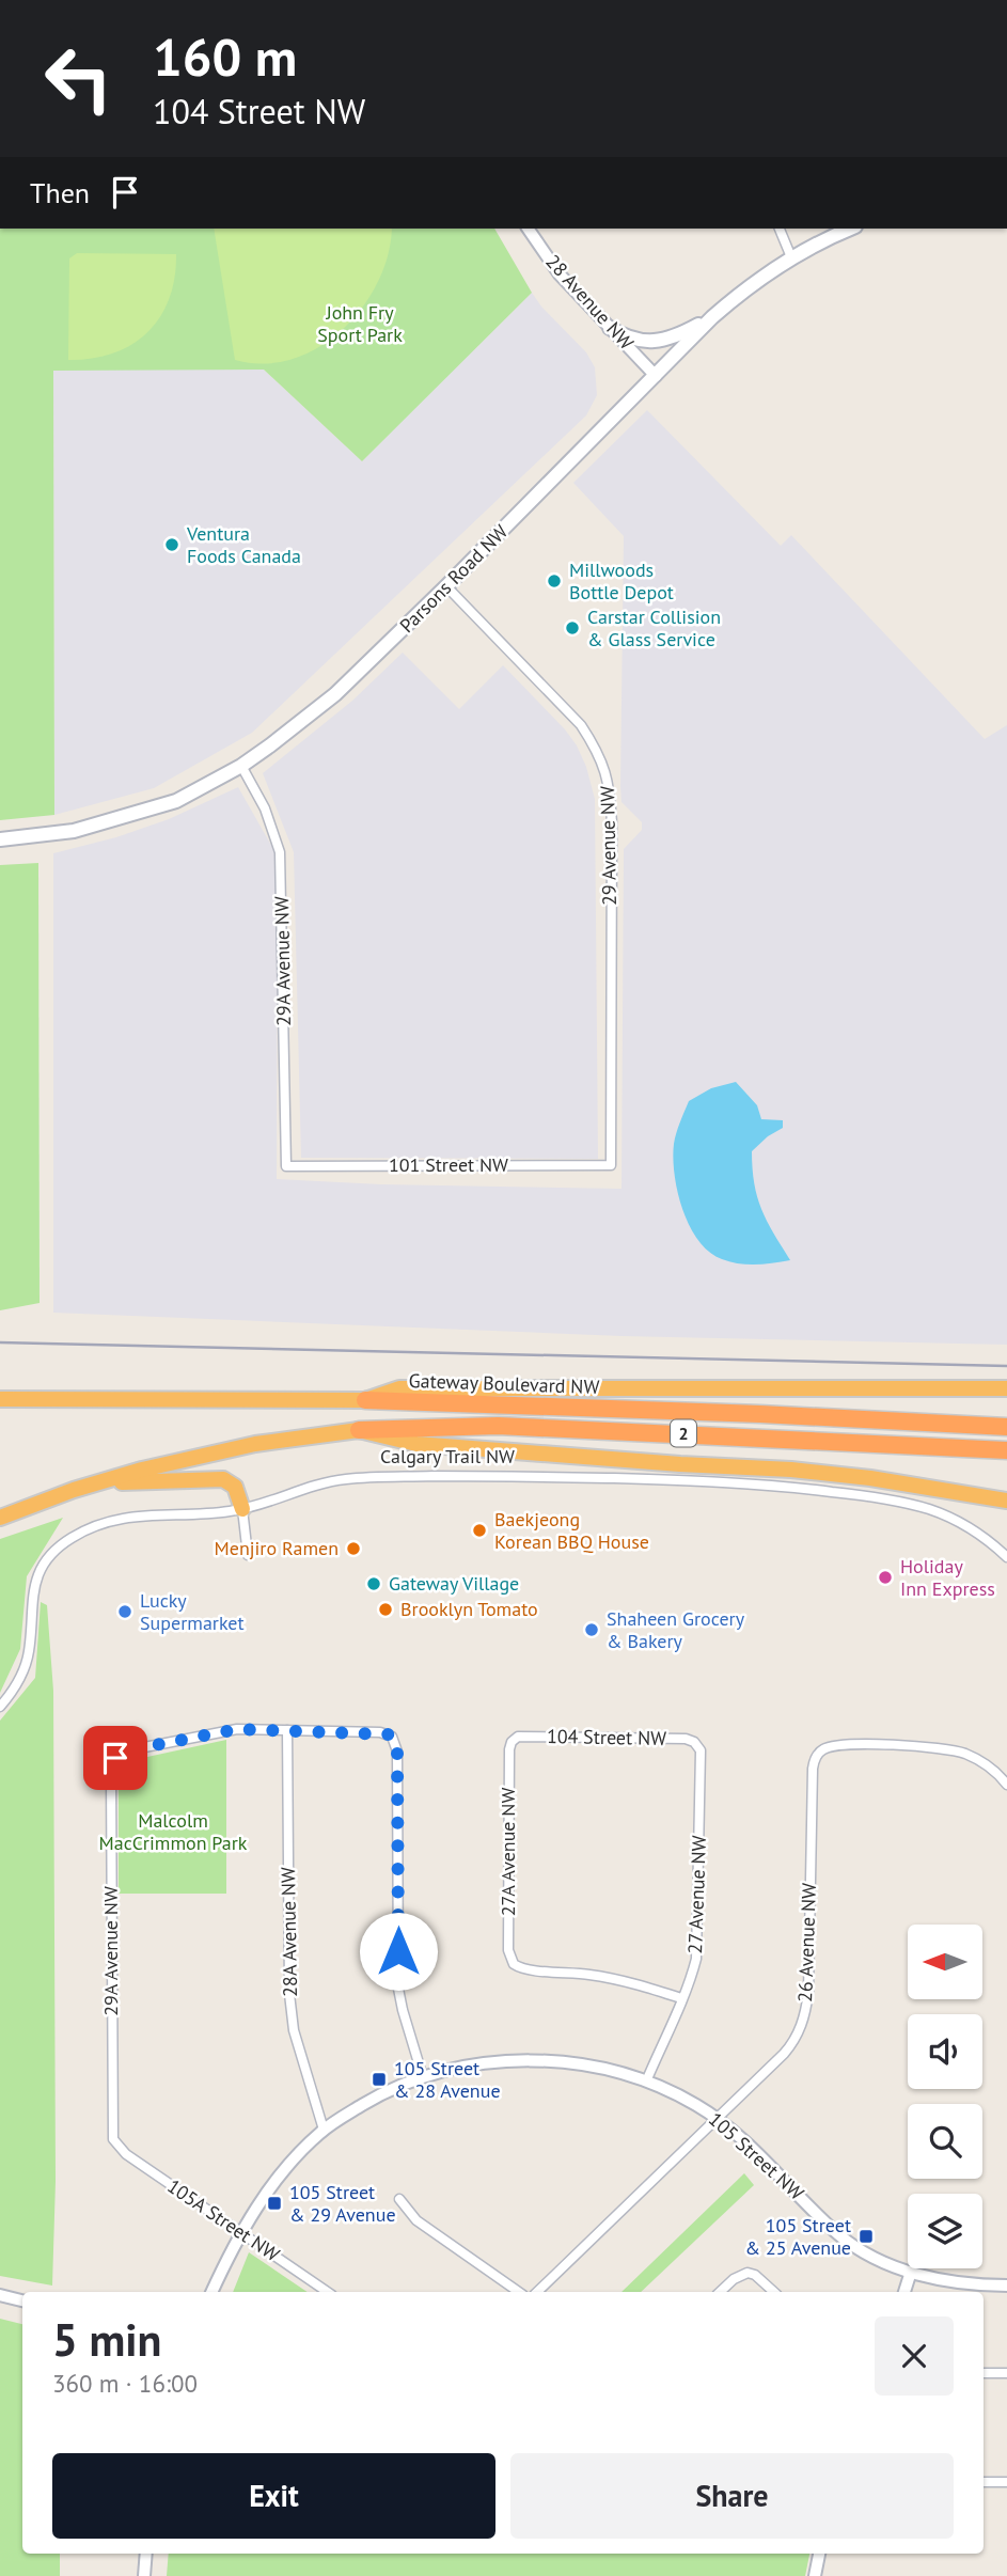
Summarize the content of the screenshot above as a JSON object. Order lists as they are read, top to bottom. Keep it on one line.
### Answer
{"streets":{"highway":["Gateway Boulevard NW","2","Calgary Trail NW"],"main road":["Parsons Road NW"],"street":["28 Avenue NW","29 Avenue NW","29A Avenue NW","101 Street NW","104 Street NW","27A Avenue NW","27 Avenue NW","28A Avenue NW","26 Avenue NW","105 Street NW","105A Street NW"]},"crossings":[["28 Avenue NW","Parsons Road NW"],["Parsons Road NW","29 Avenue NW"],["Parsons Road NW","29A Avenue NW"],["29 Avenue NW","101 Street NW"],["29A Avenue NW","101 Street NW"],["29A Avenue NW","28A Avenue NW"],["29A Avenue NW","105A Street NW"],["104 Street NW","27A Avenue NW"],["104 Street NW","27 Avenue NW"],["27A Avenue NW","27 Avenue NW"],["27 Avenue NW","105 Street NW"],["28A Avenue NW","105 Street NW"],["26 Avenue NW","105 Street NW"],["105 Street NW","105A Street NW"]],"parks":["John Fry Sport Park","Malcolm MacCrimmon Park"],"places":{"other":["Ventura Foods Canada","Millwoods Bottle Depot","Carstar Collision & Glass Service","Baekjeong Korean BBQ House","Menjiro Ramen","Holiday Inn Express","Gateway Village","Brooklyn Tomato","Lucky Supermarket","Shaheen Grocery & Bakery"],"transit":["105 Street & 28 Avenue","105 Street & 29 Avenue","105 Street & 25 Avenue"]},"north":"left","page":{"turn":["160 m","104 Street NW"],"then":"Then","heading":["5 min","360 m · 16:00"],"buttons":["Exit","Share"]}}
